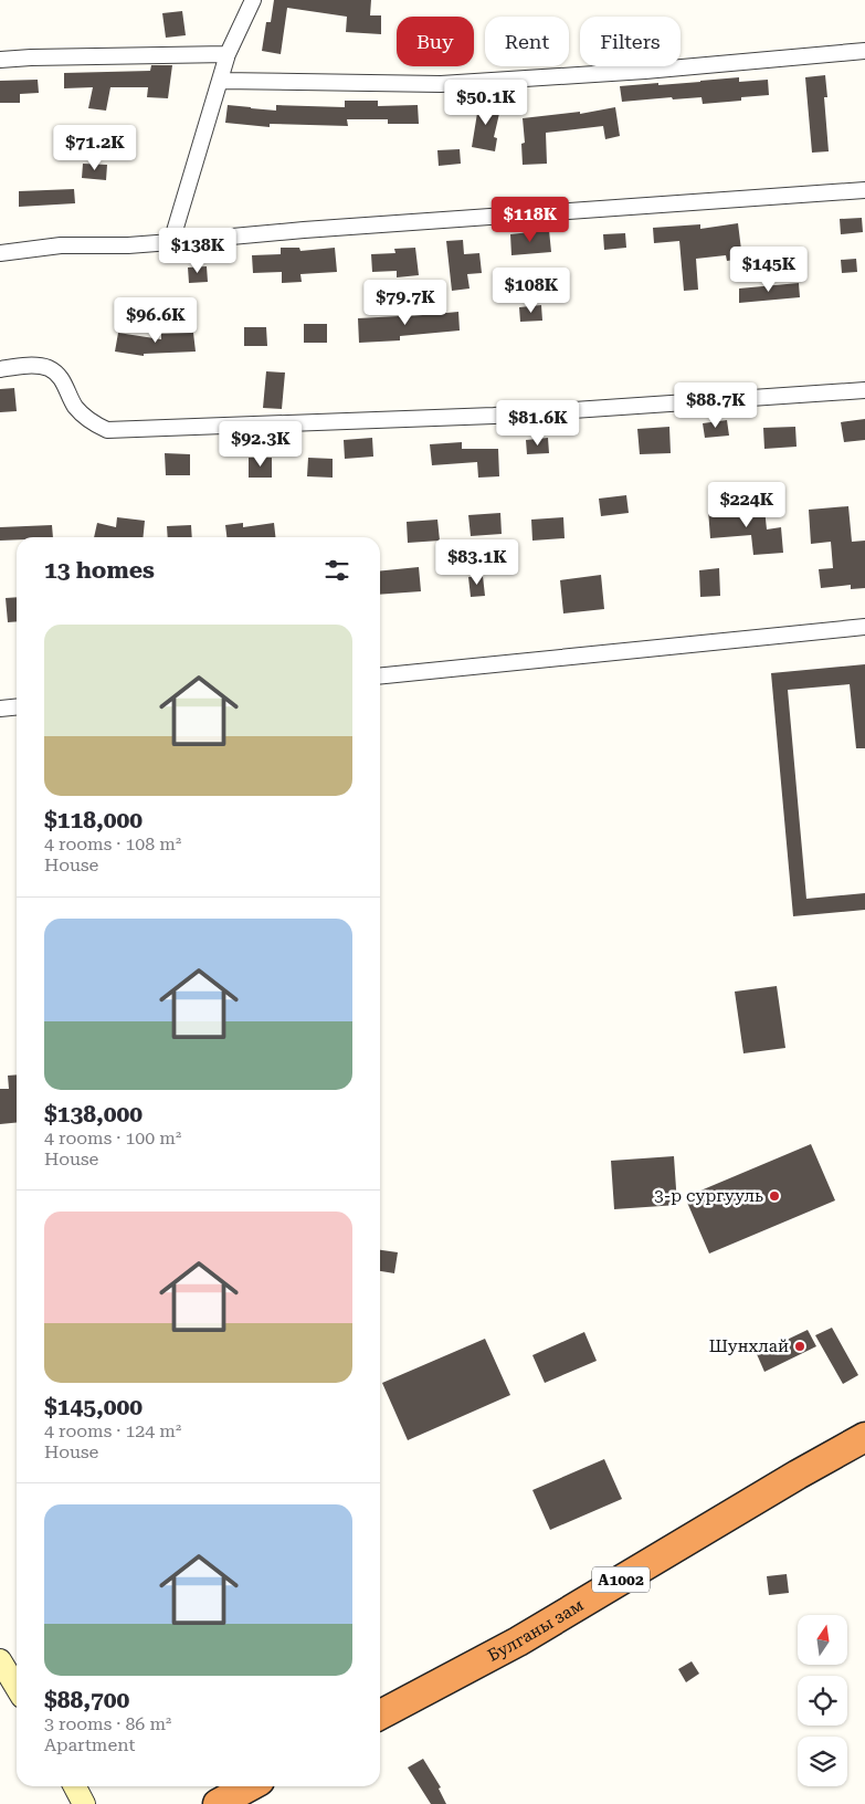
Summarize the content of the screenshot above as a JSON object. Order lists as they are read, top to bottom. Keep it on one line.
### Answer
{"streets":{"highway":["A1002","Булганы зам"]},"places":["3-р сургууль","Шунхлай"],"north":"top","page":{"chip":["Buy","Rent","Filters"],"price":["$50.1K","$71.2K","$118K","$138K","$145K","$108K","$79.7K","$96.6K","$88.7K","$81.6K","$92.3K","$224K","$83.1K"],"heading":"13 homes","list":[{"name":"$118,000","note":"4 rooms · 108 m² · House"},{"name":"$138,000","note":"4 rooms · 100 m² · House"},{"name":"$145,000","note":"4 rooms · 124 m² · House"},{"name":"$88,700","note":"3 rooms · 86 m² · Apartment"}]}}
